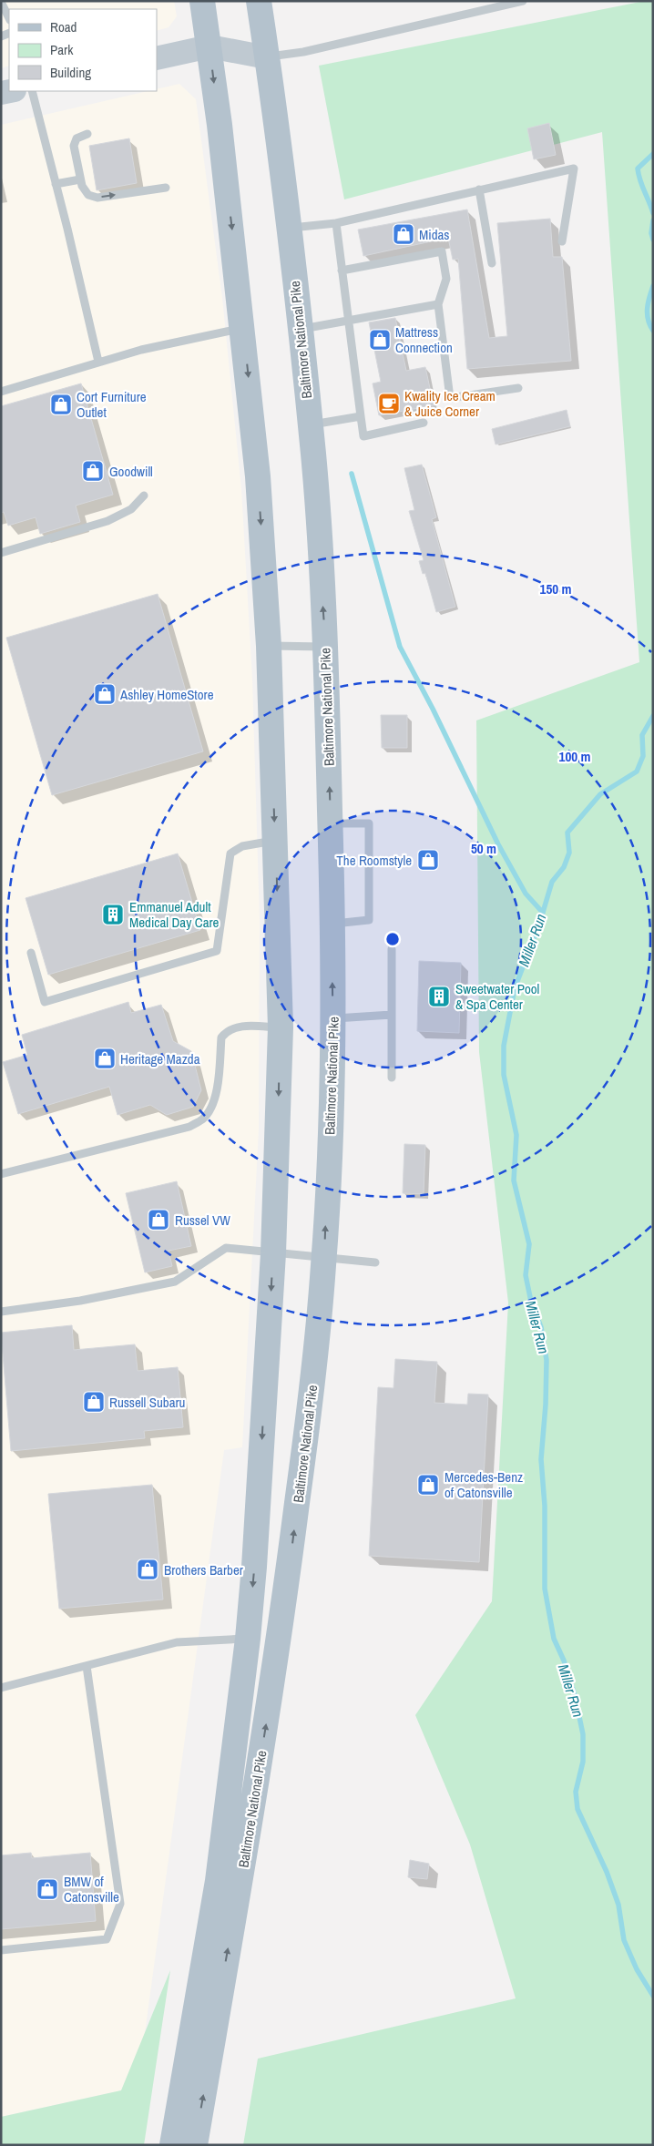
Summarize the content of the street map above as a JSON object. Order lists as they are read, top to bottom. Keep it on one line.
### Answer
{"streets":{"main road":["Baltimore National Pike"]},"water":["Miller Run"],"places":{"shop":["Midas","Mattress Connection","Cort Furniture Outlet","Goodwill","Ashley HomeStore","The Roomstyle","Heritage Mazda","Russel VW","Russell Subaru","Mercedes-Benz of Catonsville","Brothers Barber","BMW of Catonsville"],"cafe":["Kwality Ice Cream & Juice Corner"],"building":["Emmanuel Adult Medical Day Care","Sweetwater Pool & Spa Center"]},"legend":["Road","Park","Building"],"rings":["150 m","100 m","50 m"]}
